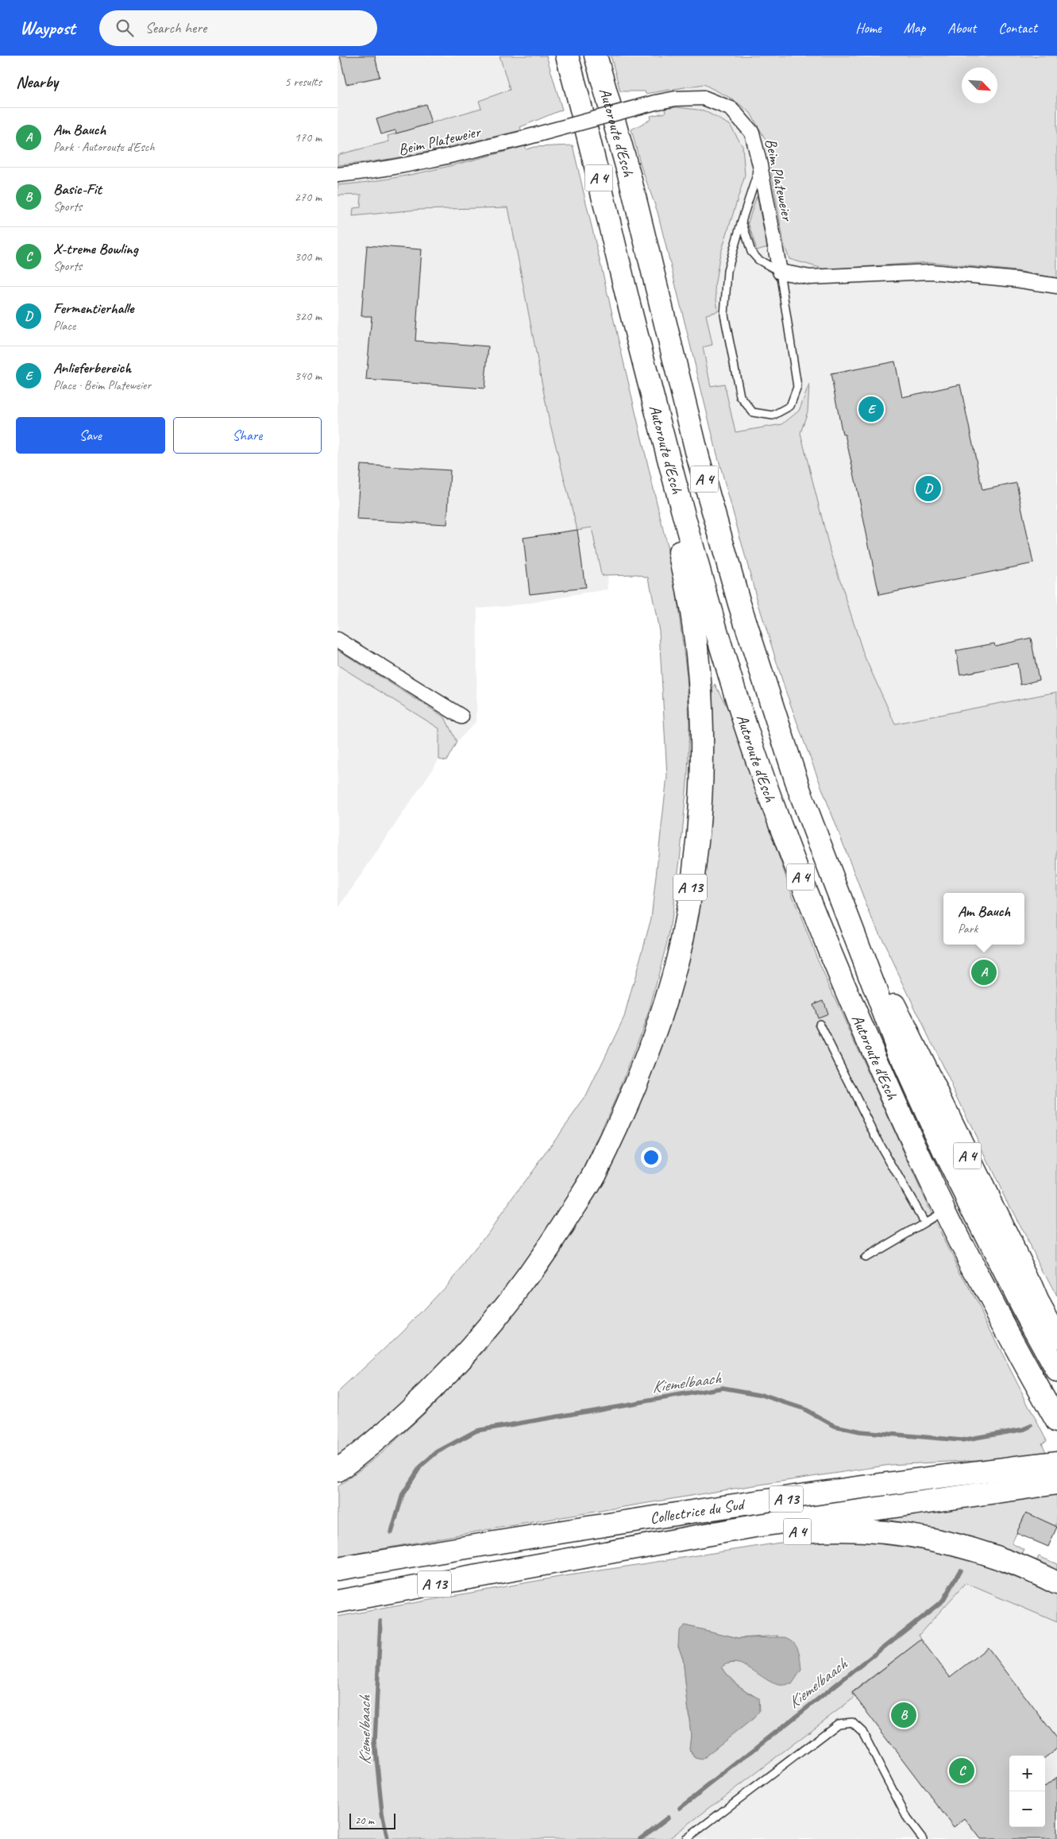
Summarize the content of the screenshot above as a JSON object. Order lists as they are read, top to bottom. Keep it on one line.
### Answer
{"streets":{"highway":["Autoroute d'Esch","A 4","A 13","Collectrice du Sud"],"street":["Beim Plateweier"]},"crossings":[["Autoroute d'Esch","A 4"],["Autoroute d'Esch","A 13"],["A 4","A 13"]],"water":["Kiemelbaach"],"scale_bar":"20 m","north":"bottom right","page":{"header":"Waypost","search":"Search here","nav":["Home","Map","About","Contact"],"heading":["Nearby","5 results"],"list":[{"mark":"A","name":"Am Bauch","note":"Park · Autoroute d'Esch","value":"170 m"},{"mark":"B","name":"Basic-Fit","note":"Sports","value":"270 m"},{"mark":"C","name":"X-treme Bowling","note":"Sports","value":"300 m"},{"mark":"D","name":"Fermentierhalle","note":"Place","value":"320 m"},{"mark":"E","name":"Anlieferbereich","note":"Place · Beim Plateweier","value":"340 m"}],"pins":["E","D","A","B","C"],"buttons":["Save","Share"],"popup":["Am Bauch","Park"],"map_buttons":["+","−"],"scale":"20 m"}}
